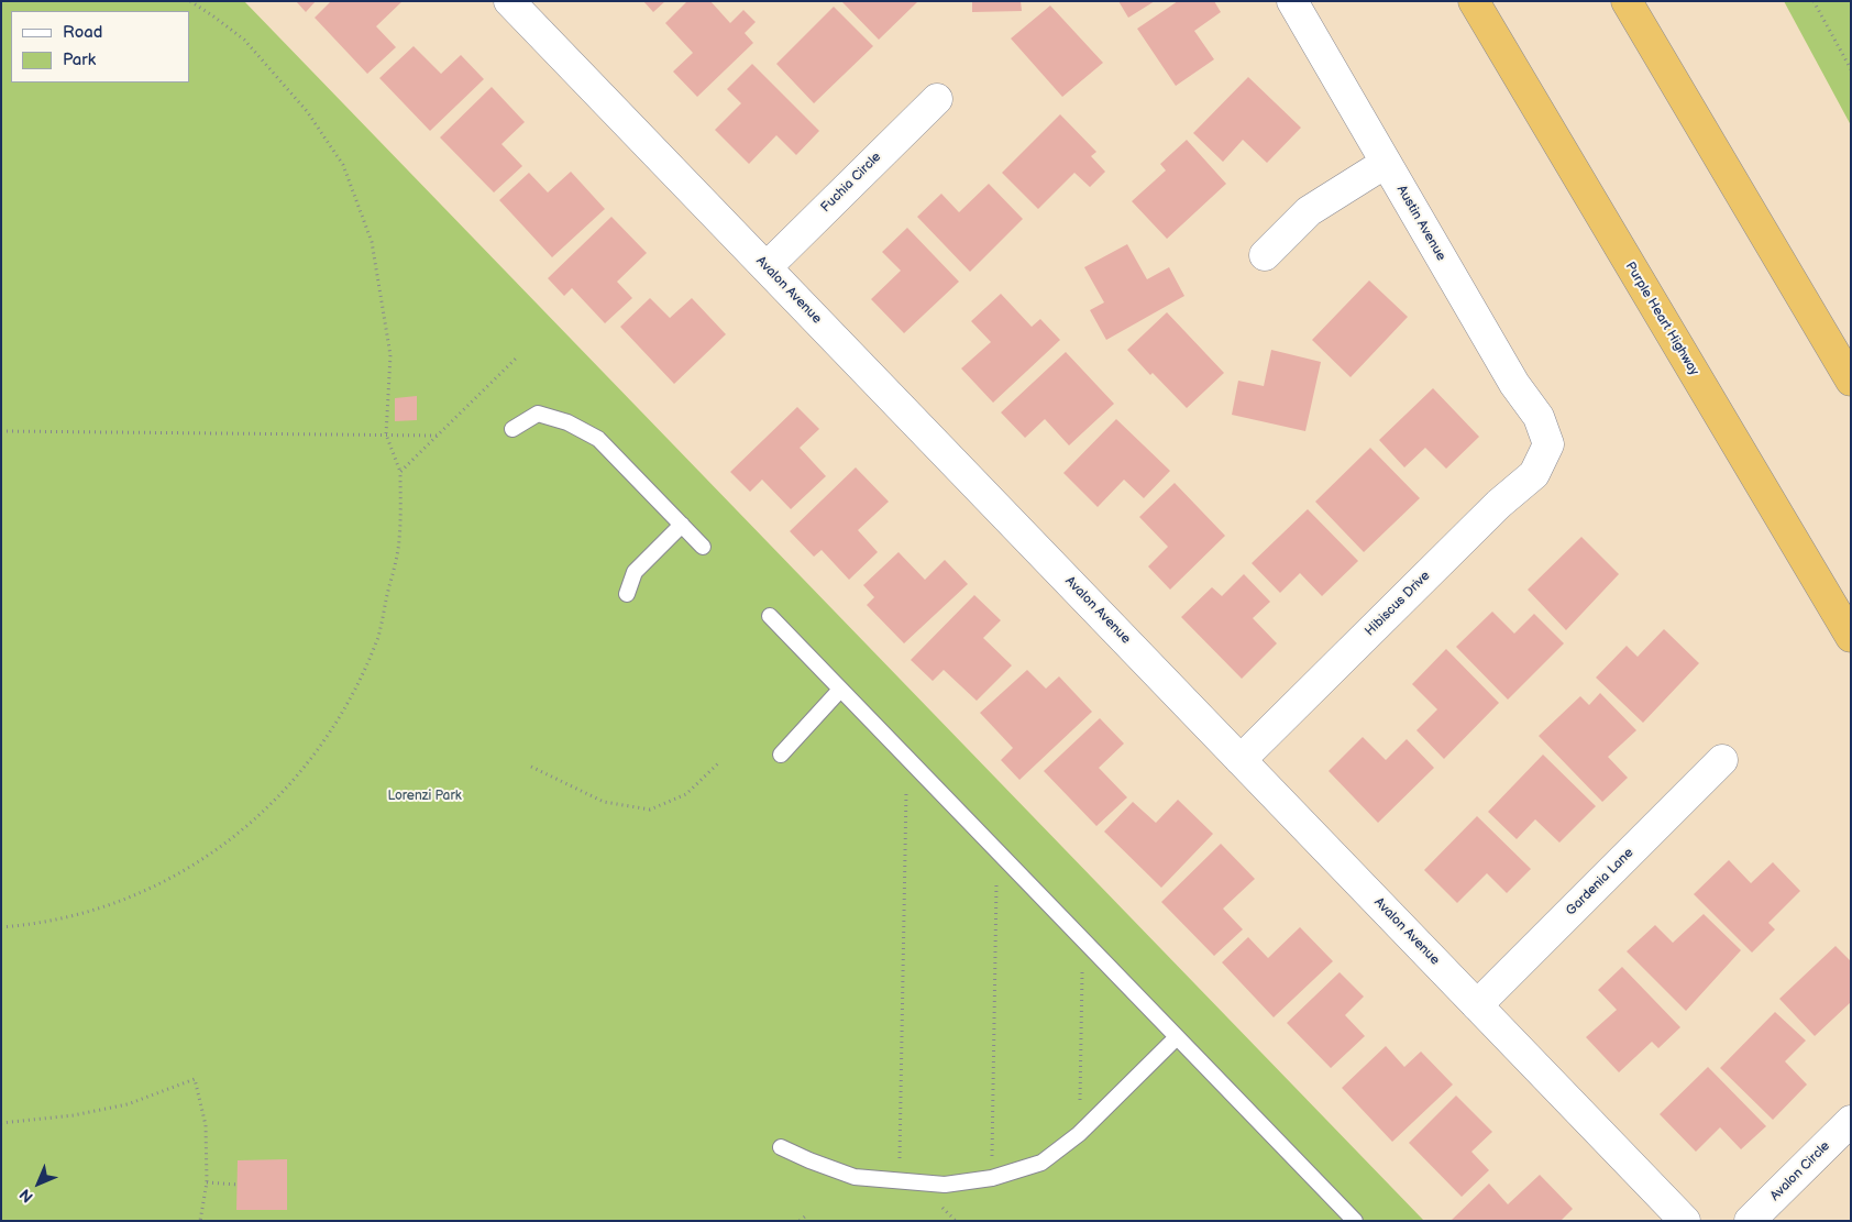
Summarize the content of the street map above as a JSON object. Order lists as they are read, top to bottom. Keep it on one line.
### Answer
{"streets":{"highway":["Purple Heart Highway"],"street":["Fuchia Circle","Austin Avenue","Avalon Avenue","Hibiscus Drive","Gardenia Lane","Avalon Circle"]},"crossings":[["Fuchia Circle","Avalon Avenue"],["Austin Avenue","Hibiscus Drive"],["Avalon Avenue","Hibiscus Drive"],["Avalon Avenue","Gardenia Lane"]],"parks":["Lorenzi Park"],"legend":["Road","Park"],"north":"bottom left"}
